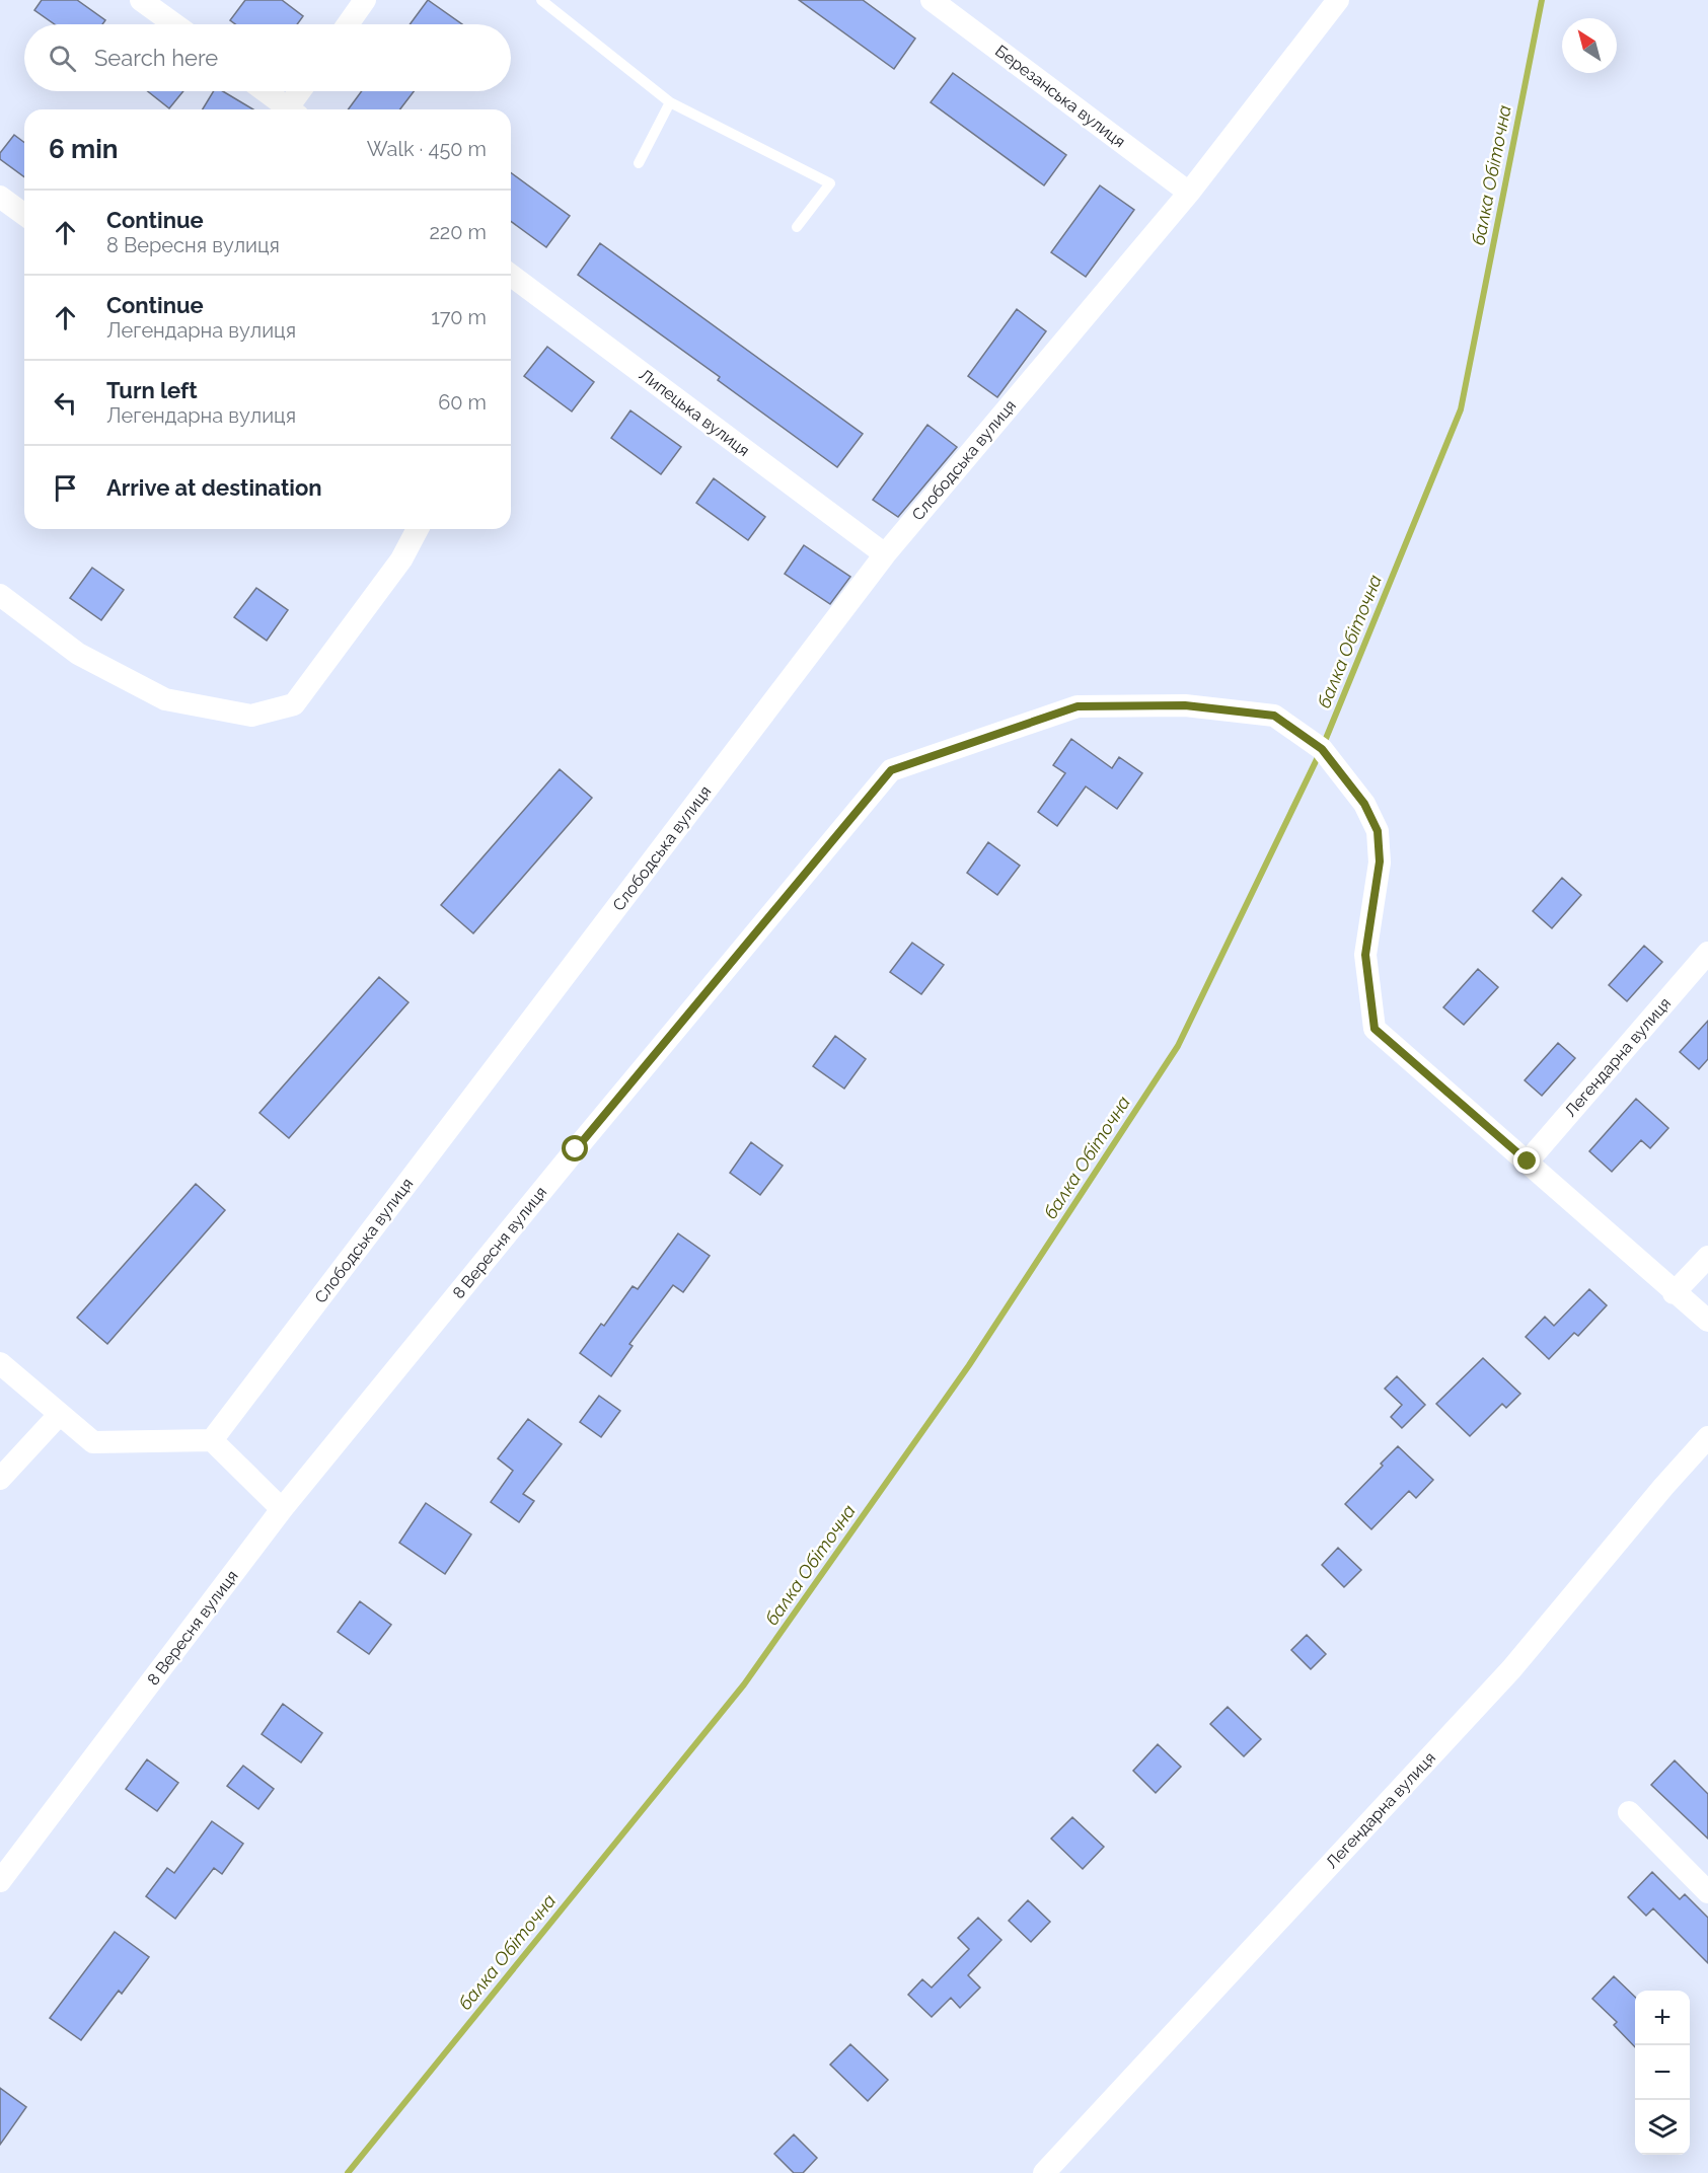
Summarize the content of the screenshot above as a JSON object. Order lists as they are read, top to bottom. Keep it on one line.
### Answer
{"streets":{"street":["Березанська вулиця","Липецька вулиця","Слободська вулиця","Легендарна вулиця","8 Вересня вулиця"]},"crossings":[["Березанська вулиця","Слободська вулиця"],["Липецька вулиця","Слободська вулиця"],["Легендарна вулиця","8 Вересня вулиця"]],"water":["балка Обіточна"],"north":"top left","page":{"search":"Search here","heading":["6 min","Walk · 450 m"],"list":[["Continue","8 Вересня вулиця","220 m"],["Continue","Легендарна вулиця","170 m"],["Turn left","Легендарна вулиця","60 m"],"Arrive at destination"],"map_buttons":["+","−"]}}
